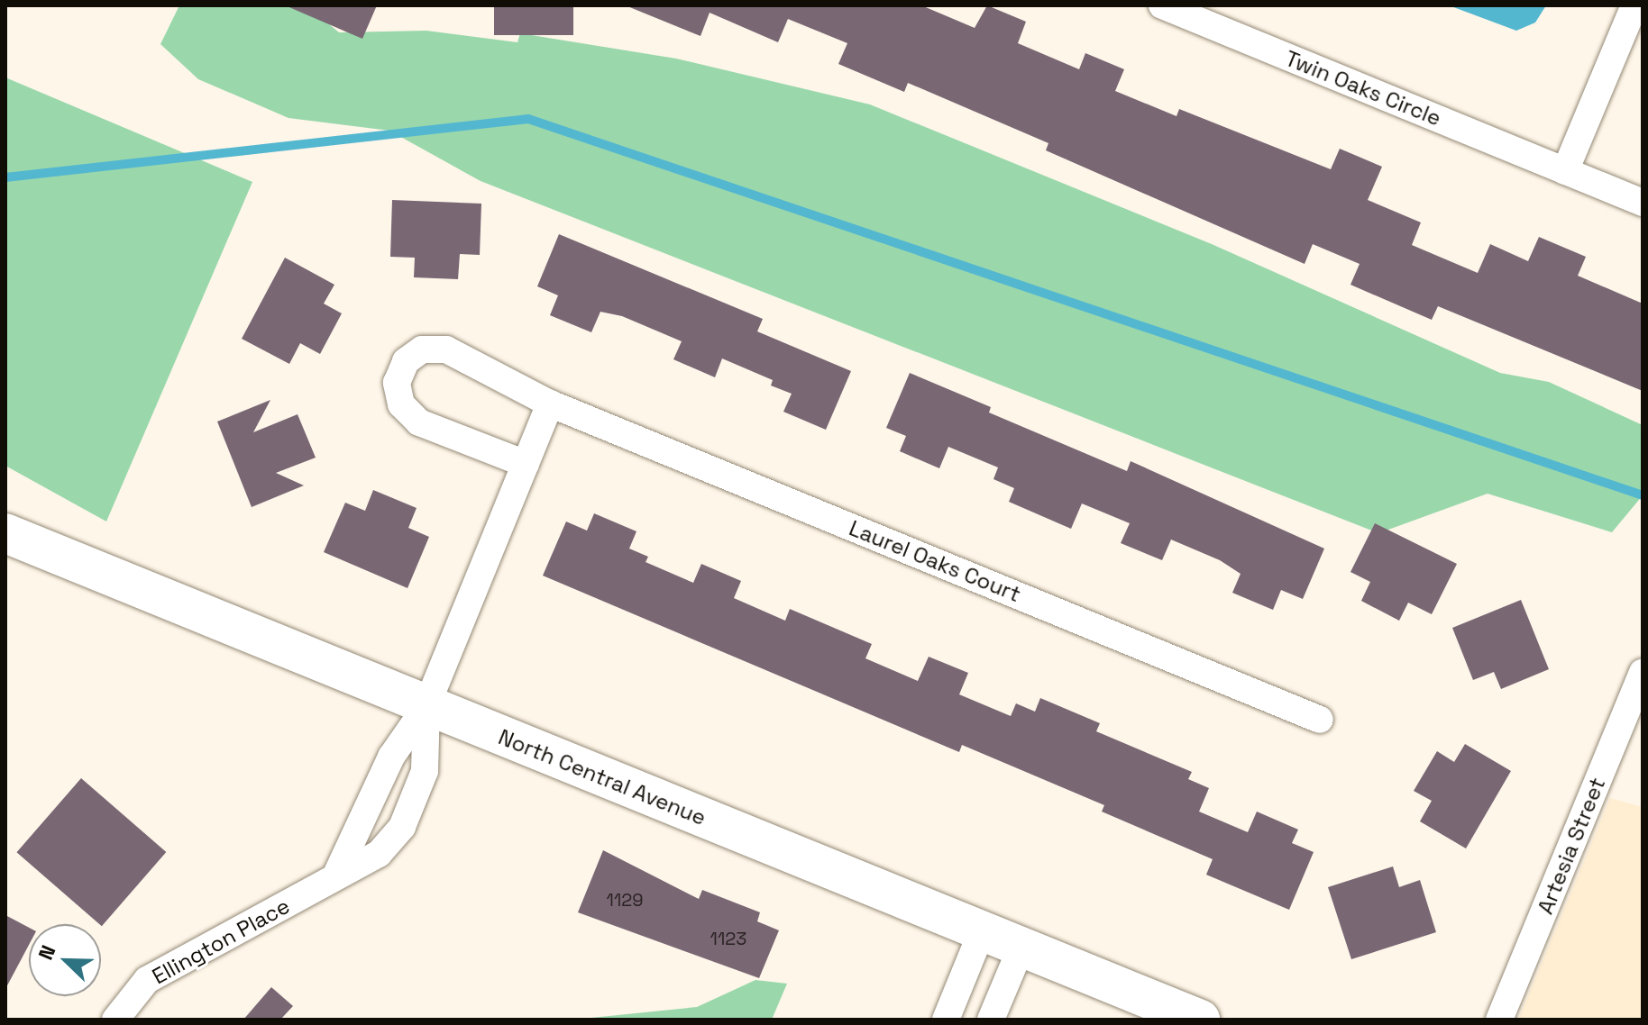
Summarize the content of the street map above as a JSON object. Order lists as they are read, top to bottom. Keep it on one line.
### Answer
{"streets":{"main road":["North Central Avenue"],"street":["Twin Oaks Circle","Laurel Oaks Court","Artesia Street","Ellington Place"]},"crossings":[["North Central Avenue","Ellington Place"]],"house_numbers":["1129","1123"],"north":"top left"}
